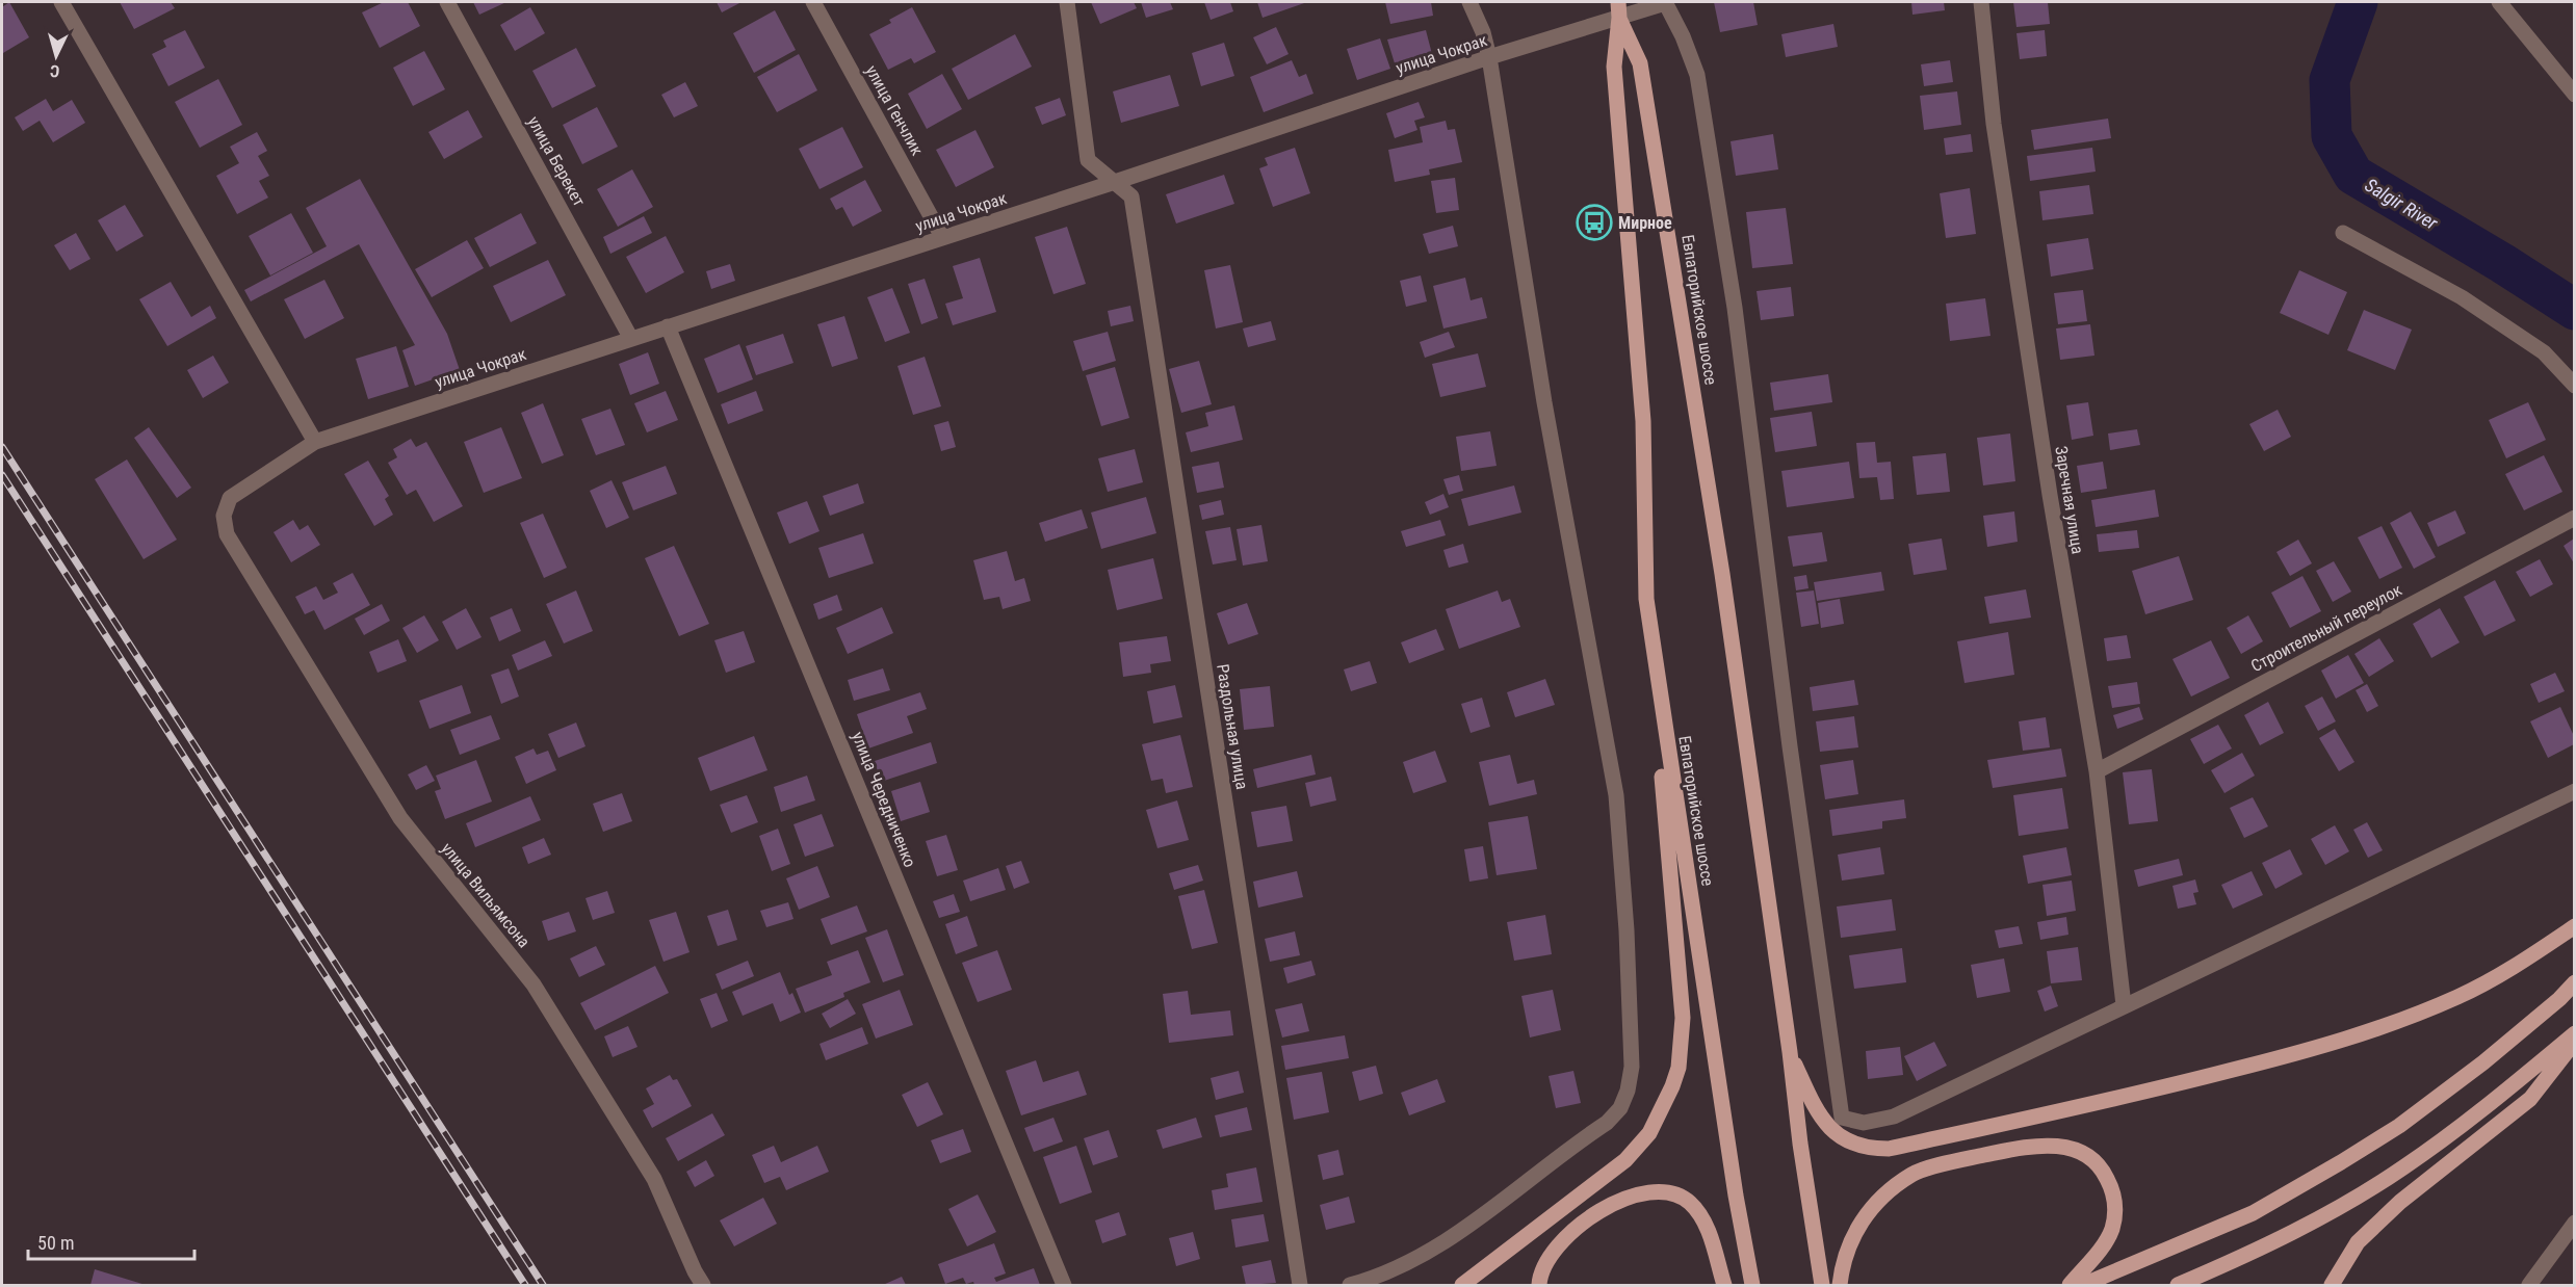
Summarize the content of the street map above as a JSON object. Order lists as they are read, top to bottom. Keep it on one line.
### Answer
{"streets":{"main road":["Евпаторийское шоссе"],"street":["улица Чокрак","улица Генчлик","улица Берекет","Заречная улица","Строительный переулок","Раздольная улица","улица Чередниченко","улица Вильямсона"]},"crossings":[["улица Чокрак","улица Генчлик"],["улица Чокрак","улица Берекет"],["улица Чокрак","Евпаторийское шоссе"],["улица Чокрак","Раздольная улица"],["улица Чокрак","улица Чередниченко"],["улица Чокрак","улица Вильямсона"],["Заречная улица","Строительный переулок"]],"water":["Salgir River"],"places":{"bus stop":["Мирное"]},"scale_bar":"50 m","north":"bottom"}
